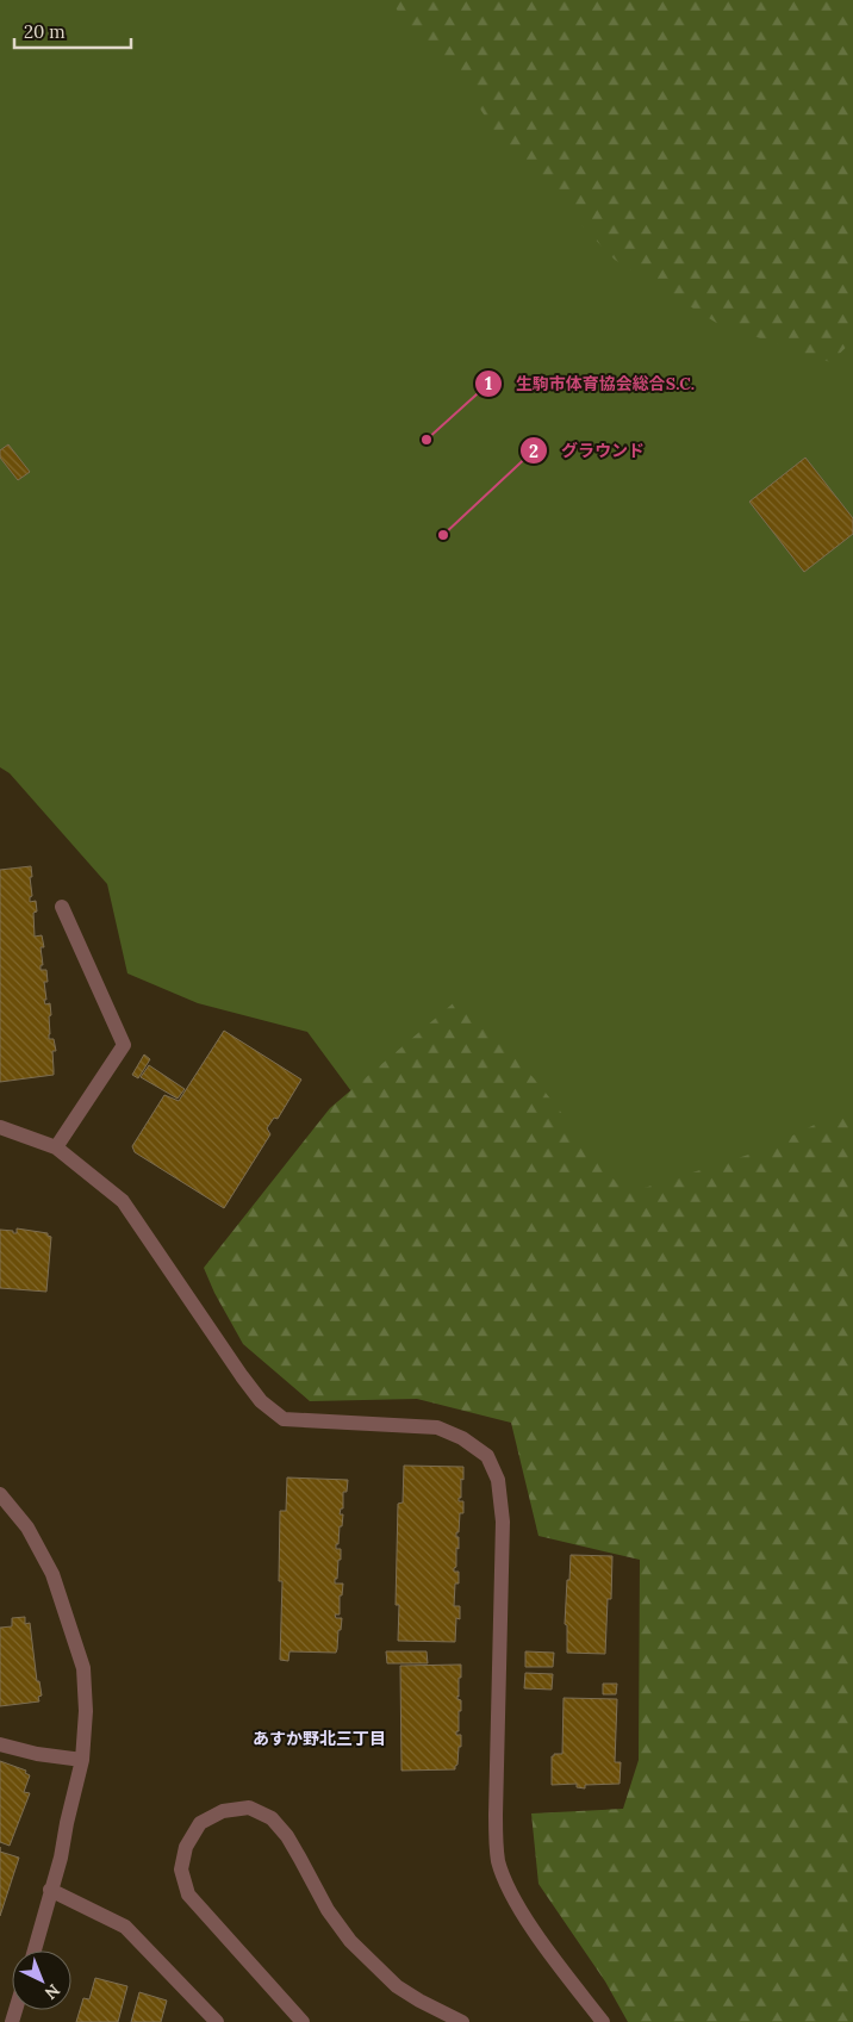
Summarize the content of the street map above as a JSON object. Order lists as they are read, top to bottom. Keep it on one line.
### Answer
{"districts":["あすか野北三丁目"],"places":["生駒市体育協会総合S.C.","グラウンド"],"scale_bar":"20 m","north":"bottom right"}
